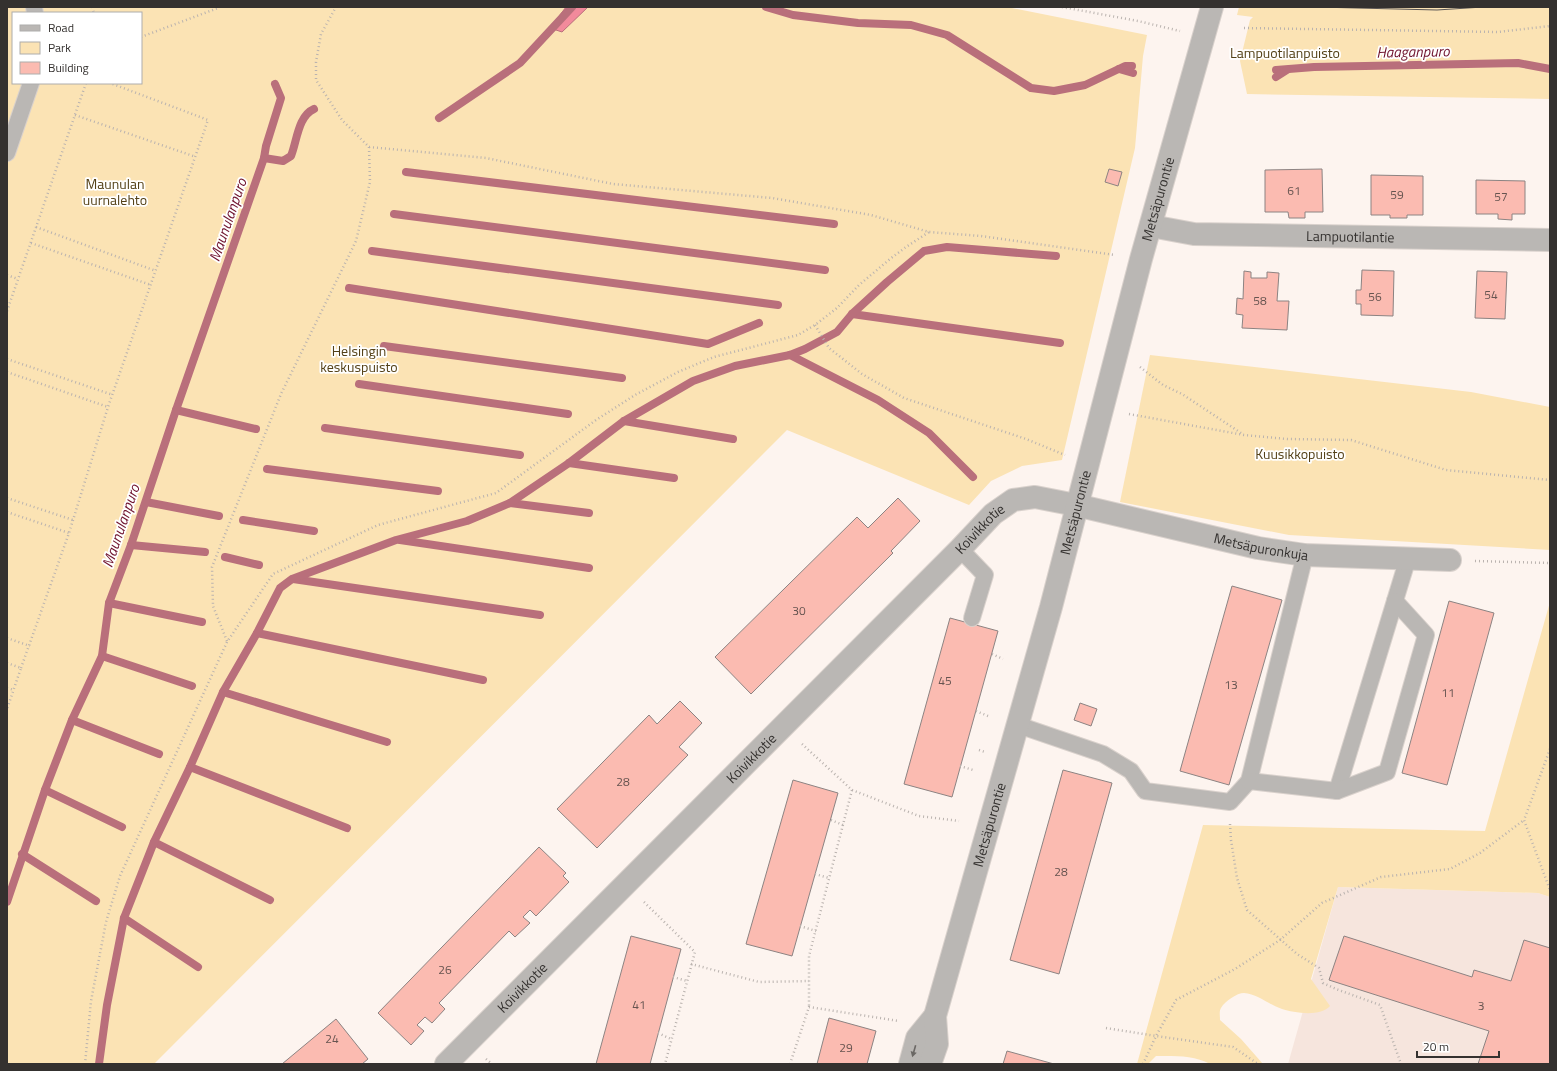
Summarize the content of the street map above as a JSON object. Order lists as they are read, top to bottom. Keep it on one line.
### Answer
{"streets":{"street":["Metsäpurontie","Lampuotilantie","Koivikkotie","Metsäpuronkuja"]},"crossings":[["Metsäpurontie","Lampuotilantie"],["Metsäpurontie","Koivikkotie"],["Metsäpurontie","Metsäpuronkuja"],["Koivikkotie","Metsäpuronkuja"]],"water":["Haaganpuro","Maunulanpuro"],"parks":["Lampuotilanpuisto","Maunulan uurnalehto","Helsingin keskuspuisto","Kuusikkopuisto"],"house_numbers":["61","59","57","54","56","58","30","45","13","11","28","28","26","41","3","24","29"],"legend":["Road","Park","Building"],"scale_bar":"20 m"}
